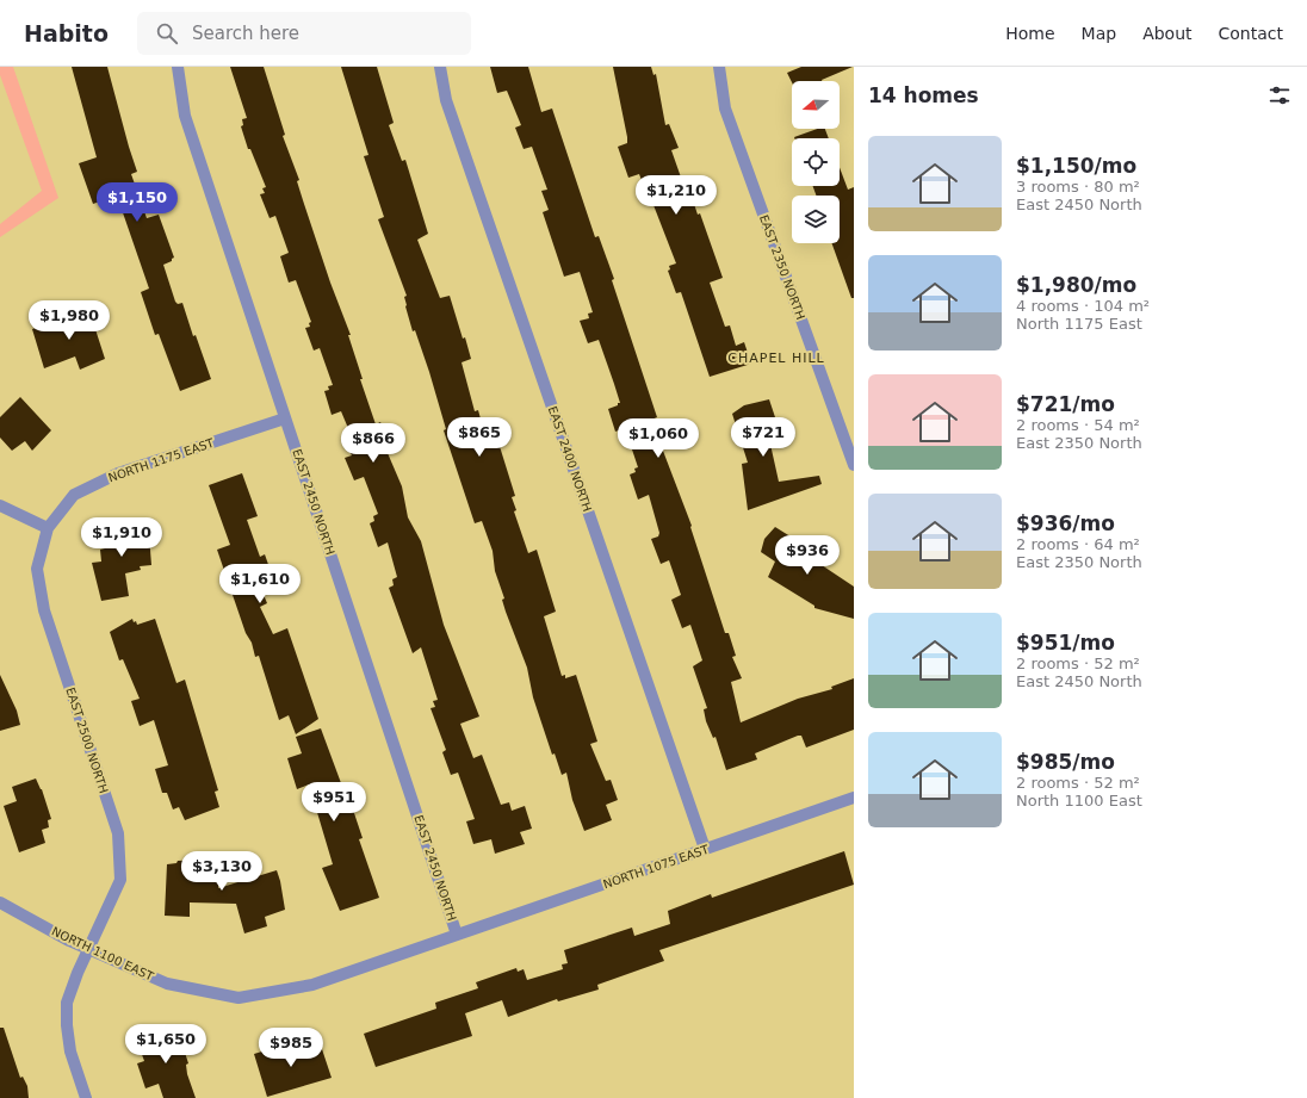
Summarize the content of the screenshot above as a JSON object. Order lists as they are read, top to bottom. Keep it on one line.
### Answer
{"streets":{"street":["EAST 2350 NORTH","EAST 2400 NORTH","NORTH 1175 EAST","EAST 2450 NORTH","EAST 2500 NORTH","NORTH 1075 EAST","NORTH 1100 EAST"]},"crossings":[["EAST 2400 NORTH","NORTH 1075 EAST"],["NORTH 1175 EAST","EAST 2450 NORTH"],["NORTH 1175 EAST","EAST 2500 NORTH"],["EAST 2450 NORTH","NORTH 1075 EAST"],["EAST 2450 NORTH","NORTH 1100 EAST"],["EAST 2500 NORTH","NORTH 1100 EAST"],["NORTH 1075 EAST","NORTH 1100 EAST"]],"districts":["CHAPEL HILL"],"north":"left","page":{"header":"Habito","search":"Search here","nav":["Home","Map","About","Contact"],"heading":"14 homes","list":[{"name":"$1,150/mo","note":"3 rooms · 80 m² · East 2450 North"},{"name":"$1,980/mo","note":"4 rooms · 104 m² · North 1175 East"},{"name":"$721/mo","note":"2 rooms · 54 m² · East 2350 North"},{"name":"$936/mo","note":"2 rooms · 64 m² · East 2350 North"},{"name":"$951/mo","note":"2 rooms · 52 m² · East 2450 North"},{"name":"$985/mo","note":"2 rooms · 52 m² · North 1100 East"}],"price":["$1,210","$1,150","$1,980","$865","$721","$1,060","$866","$1,910","$936","$1,610","$951","$3,130","$1,650","$985"]}}
